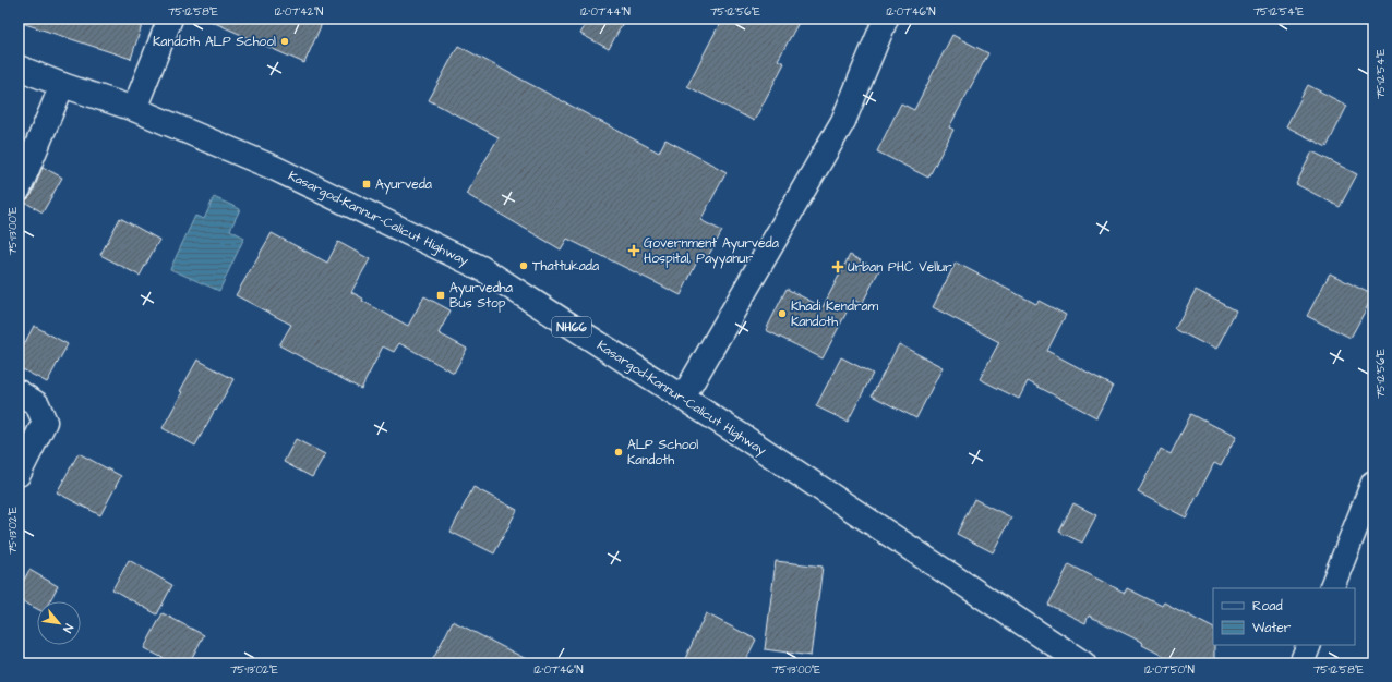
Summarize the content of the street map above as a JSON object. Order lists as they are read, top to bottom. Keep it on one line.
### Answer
{"streets":{"main road":["Kasargod-Kannur-Calicut Highway","NH66"]},"places":{"other":["Kandoth ALP School","Thattukada","Khadi Kendram Kandoth","ALP School Kandoth"],"transit":["Ayurveda","Ayurvedha Bus Stop"],"health":["Government Ayurveda Hospital, Payyanur","Urban PHC Vellur"]},"legend":["Road","Water"],"north":"bottom right","coordinates":["75°12'58\"E","12°07'42\"N","12°07'44\"N","75°12'56\"E","12°07'46\"N","75°12'54\"E","75°13'00\"E","75°13'02\"E","12°07'50\"N"]}
